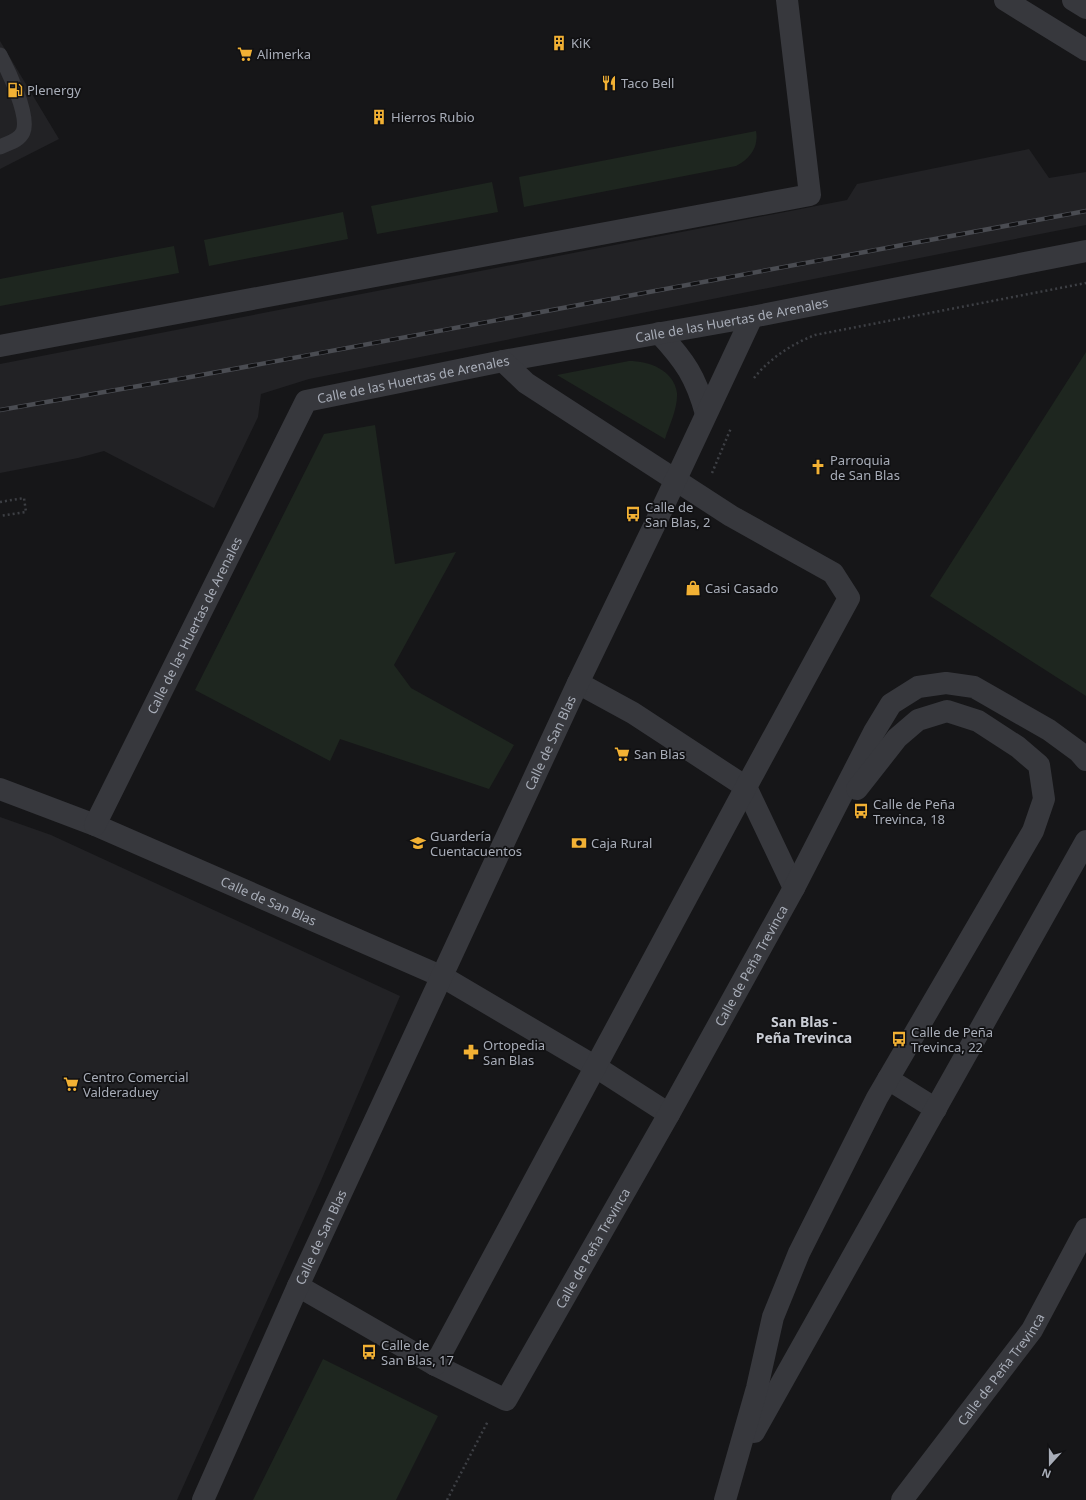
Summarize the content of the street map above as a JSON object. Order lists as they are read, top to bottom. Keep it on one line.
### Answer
{"streets":{"street":["Calle de las Huertas de Arenales","Calle de San Blas","Calle de Peña Trevinca"]},"crossings":[["Calle de las Huertas de Arenales","Calle de San Blas"],["Calle de San Blas","Calle de Peña Trevinca"]],"districts":["San Blas - Peña Trevinca"],"places":{"building":["KiK","Hierros Rubio"],"supermarket":["Alimerka","San Blas","Centro Comercial Valderaduey"],"restaurant":["Taco Bell"],"fuel station":["Plenergy"],"church":["Parroquia de San Blas"],"bus stop":["Calle de San Blas, 2","Calle de Peña Trevinca, 18","Calle de Peña Trevinca, 22","Calle de San Blas, 17"],"shop":["Casi Casado"],"school or university":["Guardería Cuentacuentos"],"bank":["Caja Rural"],"pharmacy":["Ortopedia San Blas"]},"north":"bottom"}
